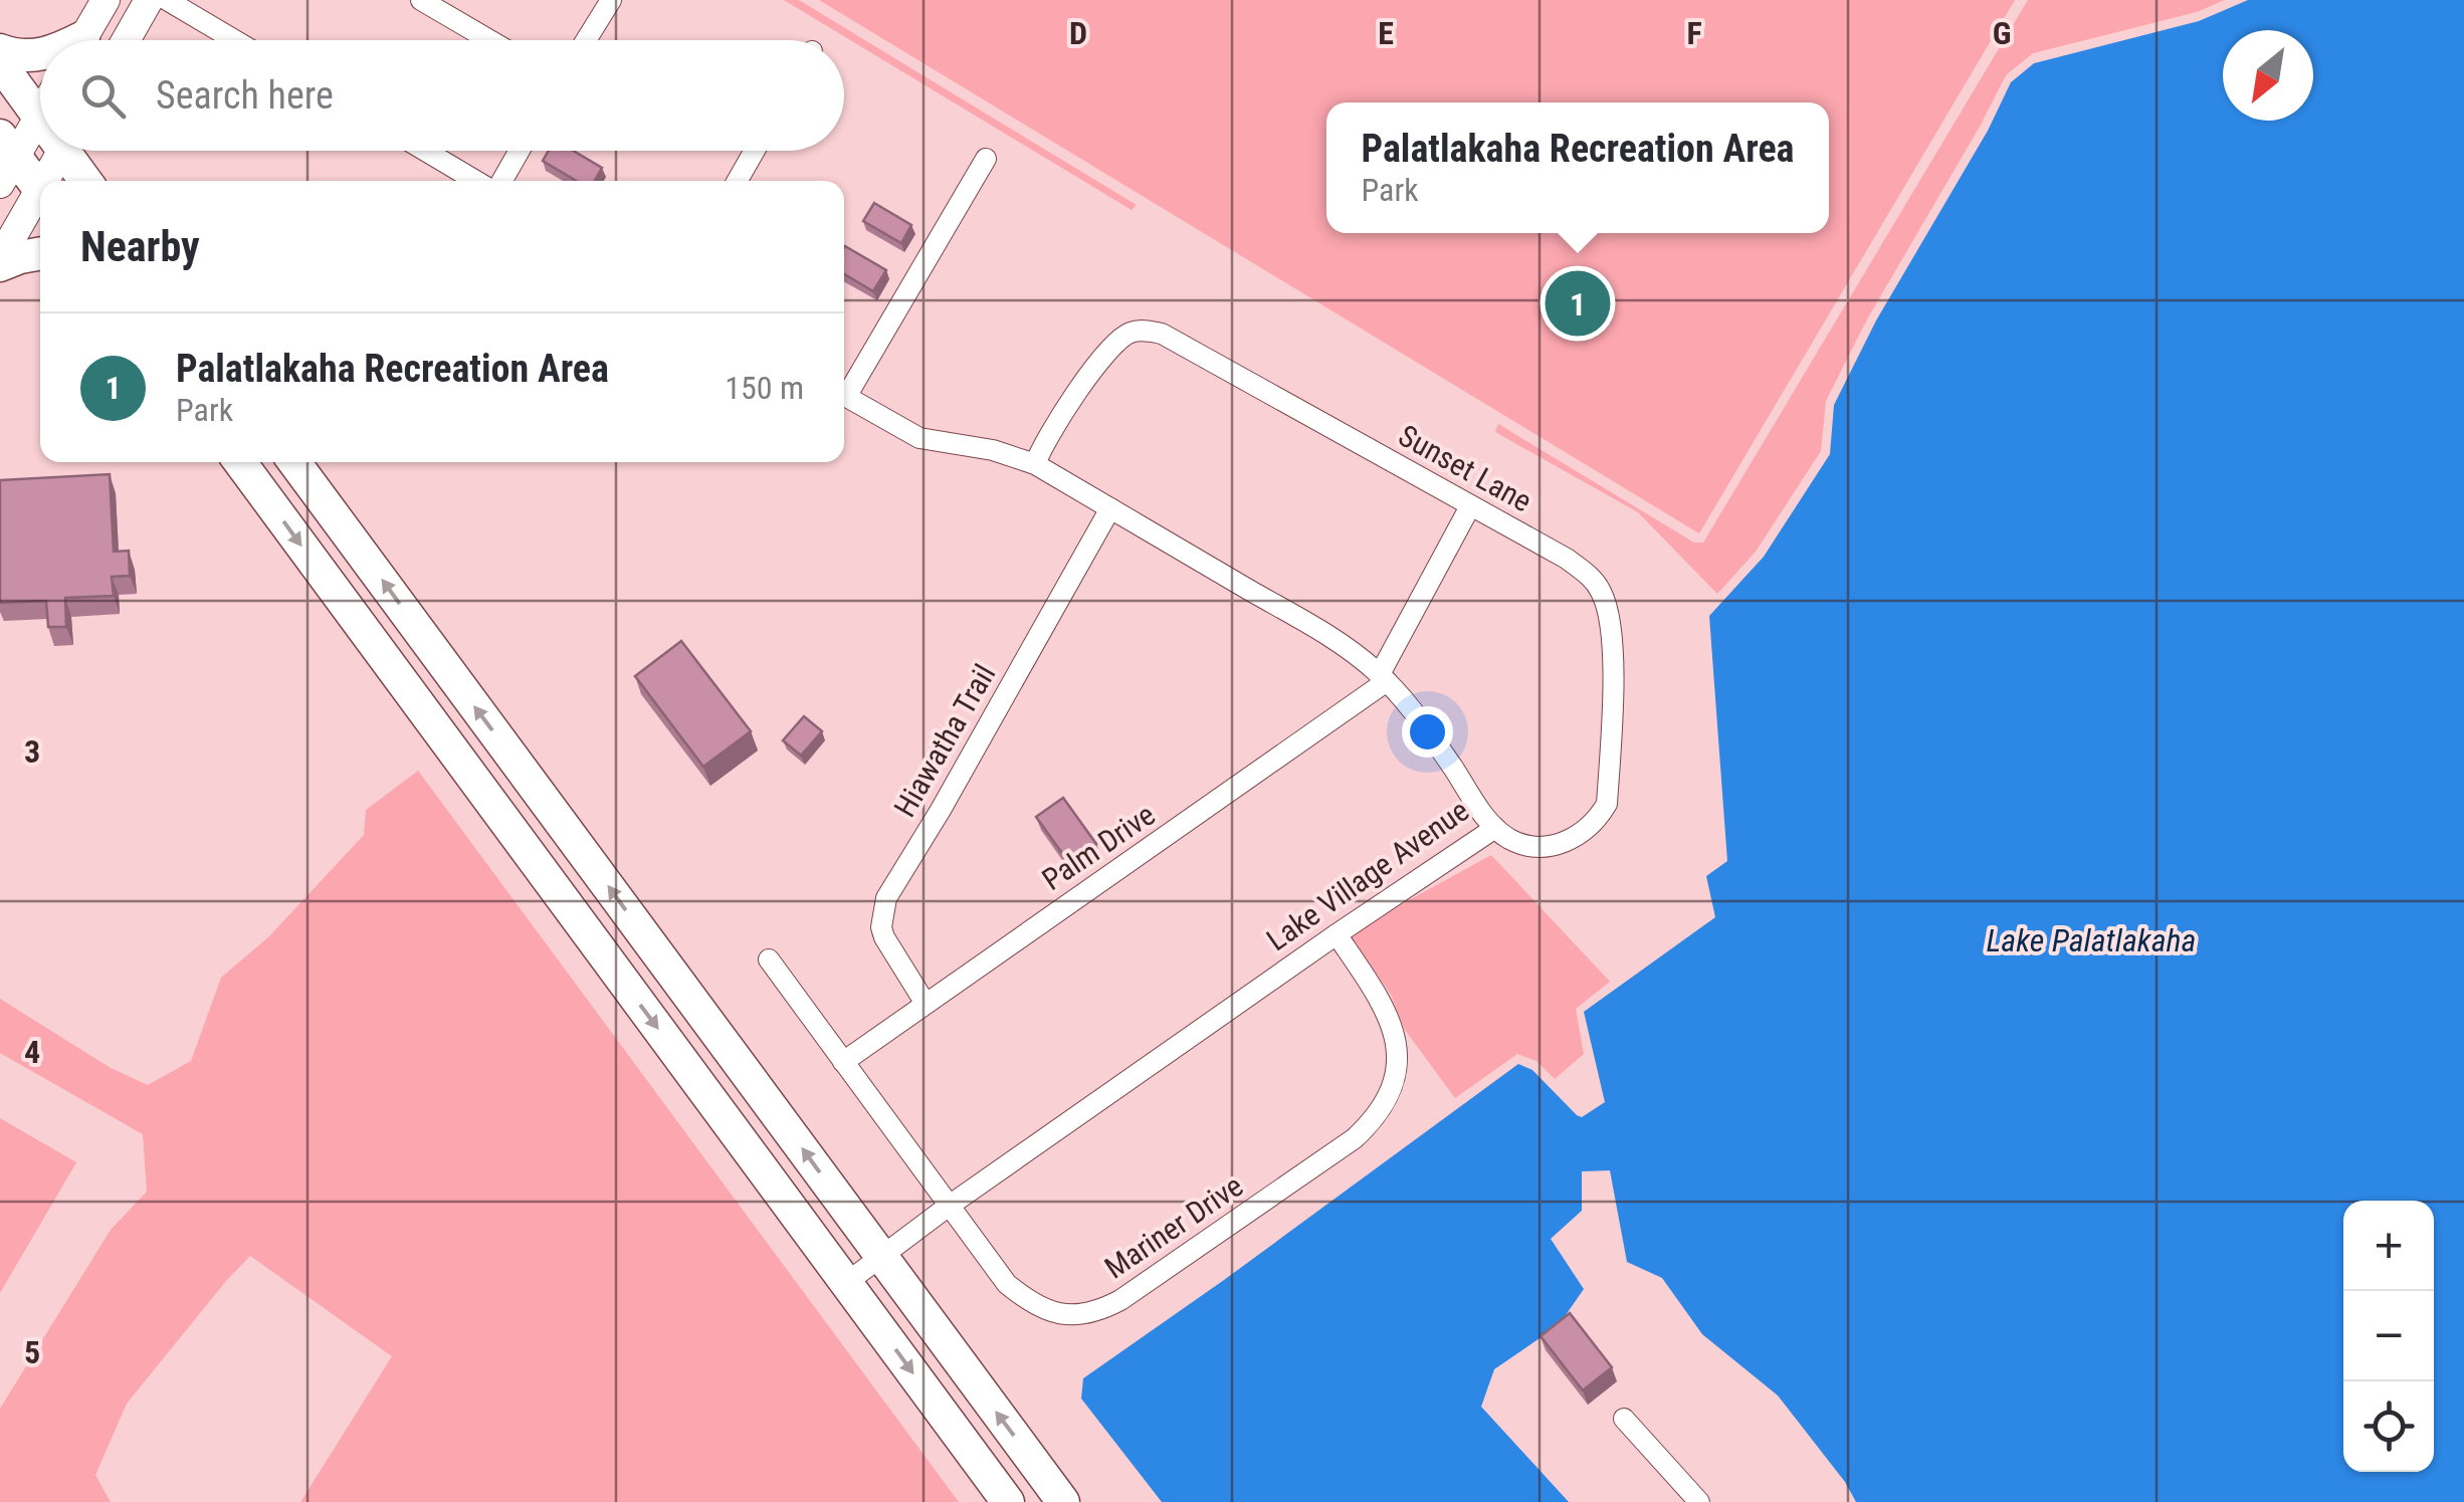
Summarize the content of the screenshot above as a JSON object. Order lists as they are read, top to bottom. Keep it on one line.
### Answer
{"streets":{"street":["Sunset Lane","Hiawatha Trail","Palm Drive","Lake Village Avenue","Mariner Drive"]},"crossings":[["Sunset Lane","Palm Drive"],["Sunset Lane","Lake Village Avenue"],["Hiawatha Trail","Palm Drive"],["Hiawatha Trail","Lake Village Avenue"],["Palm Drive","Lake Village Avenue"],["Palm Drive","Mariner Drive"],["Lake Village Avenue","Mariner Drive"]],"water":["Lake Palatlakaha"],"north":"bottom left","page":{"search":"Search here","popup":["Palatlakaha Recreation Area","Park"],"heading":"Nearby","pins":"1","list":[{"mark":"1","name":"Palatlakaha Recreation Area","note":"Park","value":"150 m"}],"map_buttons":["+","−"]},"grid":{"columns":["D","E","F","G"],"rows":["3","4","5"]}}
